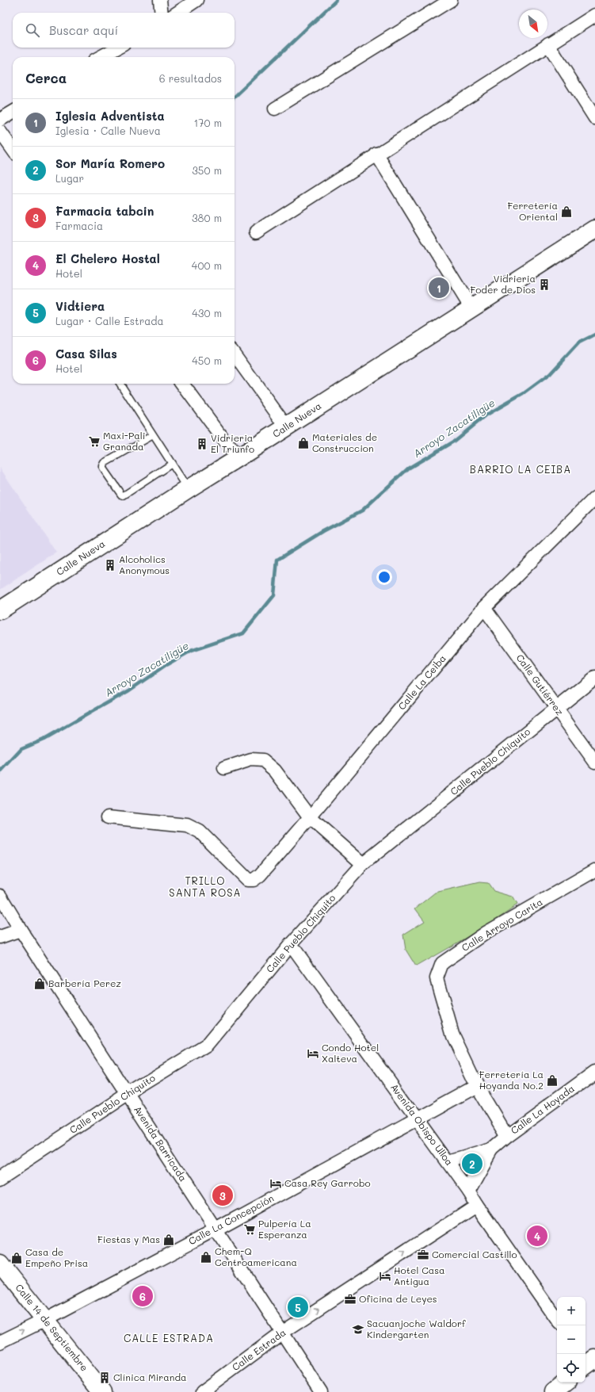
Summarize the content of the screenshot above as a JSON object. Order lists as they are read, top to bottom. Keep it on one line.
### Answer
{"streets":{"street":["Calle Nueva","Calle La Ceiba","Calle Gutiérrez","Calle Pueblo Chiquito","Calle Arroyo Carita","Calle La Hoyada","Avenida Obispo Ulloa","Avenida Barricada","Calle La Concepción","Calle 14 de Septiembre","Calle Estrada"]},"crossings":[["Calle La Ceiba","Calle Gutiérrez"],["Calle Gutiérrez","Calle Pueblo Chiquito"],["Calle Pueblo Chiquito","Avenida Obispo Ulloa"],["Calle Pueblo Chiquito","Avenida Barricada"],["Calle Arroyo Carita","Calle La Hoyada"],["Calle Arroyo Carita","Calle La Concepción"],["Calle La Hoyada","Avenida Obispo Ulloa"],["Avenida Obispo Ulloa","Calle La Concepción"],["Avenida Obispo Ulloa","Calle Estrada"],["Avenida Barricada","Calle La Concepción"],["Avenida Barricada","Calle Estrada"],["Calle La Concepción","Calle 14 de Septiembre"]],"one_way":["Calle Estrada"],"districts":["BARRIO LA CEIBA","TRILLO SANTA ROSA","CALLE ESTRADA"],"water":["Arroyo Zacatiligüe"],"places":{"shop":["Ferretería Oriental","Materiales de Construccion","Barbería Perez","Ferretería La Hoyanda No.2","Fiestas y Mas","Chem-Q Centroamericana","Casa de Empeño Prisa"],"building":["Vidrieria Foder de Dios","Vidrieria El Triunfo","Alcoholics Anonymous","Clínica Miranda"],"supermarket":["Maxi-Pali Granada","Pulpería La Esperanza"],"hotel":["Condo Hotel Xalteva","Casa Rey Garrobo","Hotel Casa Antigua"],"office":["Comercial Castillo","Oficina de Leyes"],"school or university":["Sacuanjoche Waldorf Kindergarten"]},"north":"bottom right","page":{"search":"Buscar aquí","heading":["Cerca","6 resultados"],"list":[{"mark":"1","name":"Iglesia Adventista","note":"Iglesia · Calle Nueva","value":"170 m"},{"mark":"2","name":"Sor María Romero","note":"Lugar","value":"350 m"},{"mark":"3","name":"Farmacia tabcin","note":"Farmacia","value":"380 m"},{"mark":"4","name":"El Chelero Hostal","note":"Hotel","value":"400 m"},{"mark":"5","name":"Vidtiera","note":"Lugar · Calle Estrada","value":"430 m"},{"mark":"6","name":"Casa Silas","note":"Hotel","value":"450 m"}],"pins":["1","2","3","4","6","5"],"map_buttons":["+","−"]}}
